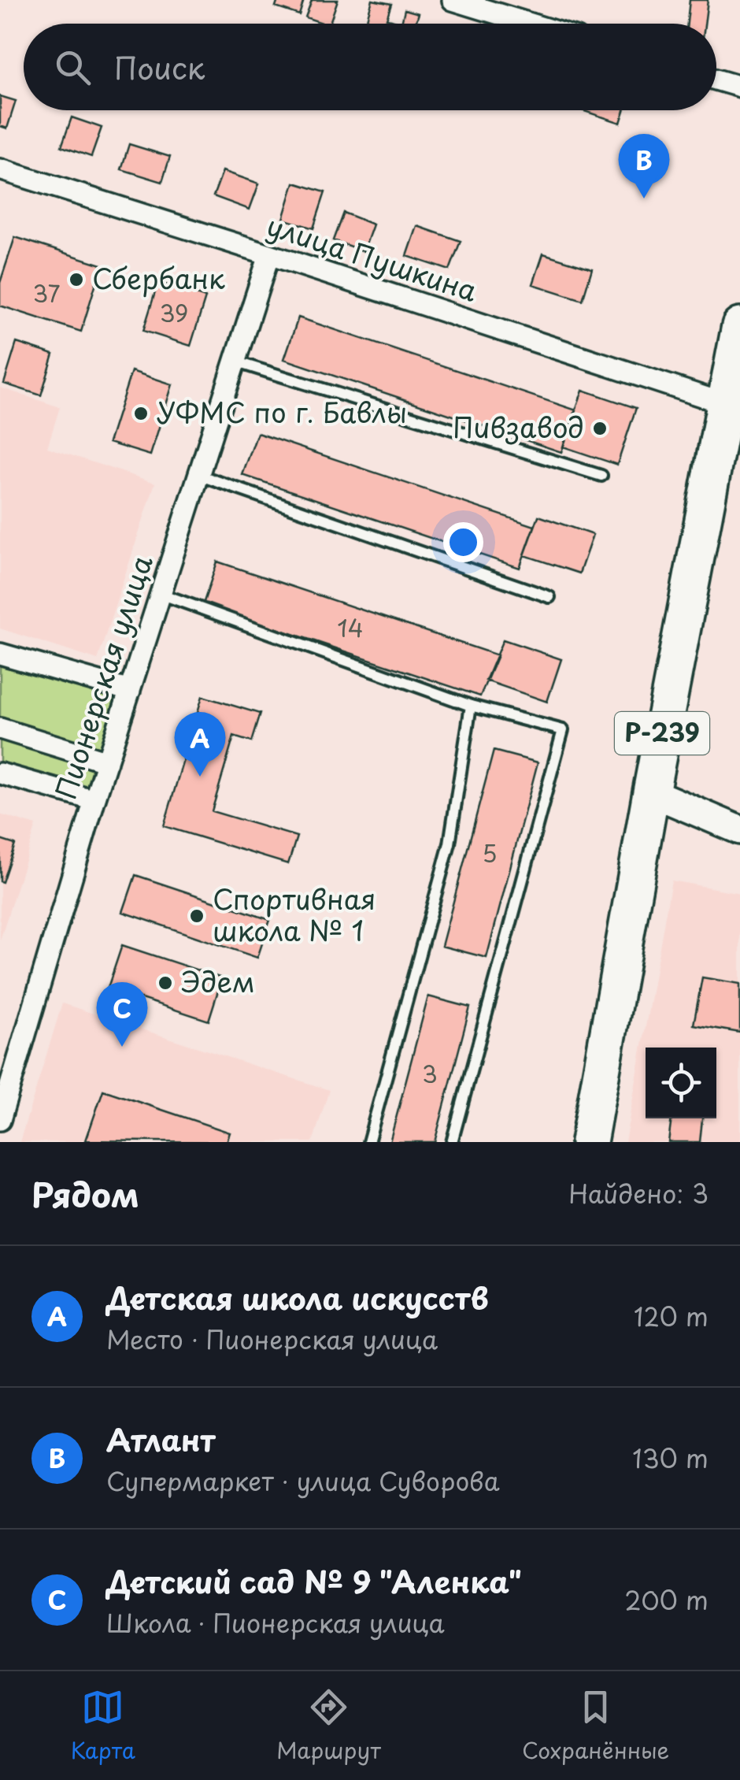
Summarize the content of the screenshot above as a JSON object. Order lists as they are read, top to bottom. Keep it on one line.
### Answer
{"streets":{"highway":["Р-239"],"street":["улица Пушкина","Пионерская улица"]},"crossings":[["улица Пушкина","Пионерская улица"],["улица Пушкина","Р-239"]],"places":["Сбербанк","УФМС по г. Бавлы","Пивзавод","Спортивная школа № 1","Эдем"],"house_numbers":["37","39","14","5","3"],"page":{"search":"Поиск","pins":["B","A","C"],"heading":["Рядом","Найдено: 3"],"list":[{"mark":"A","name":"Детская школа искусств","note":"Место · Пионерская улица","value":"120 m"},{"mark":"B","name":"Атлант","note":"Супермаркет · улица Суворова","value":"130 m"},{"mark":"C","name":"Детский сад № 9 \"Аленка\"","note":"Школа · Пионерская улица","value":"200 m"}],"nav":["Карта","Маршрут","Сохранённые"]}}
